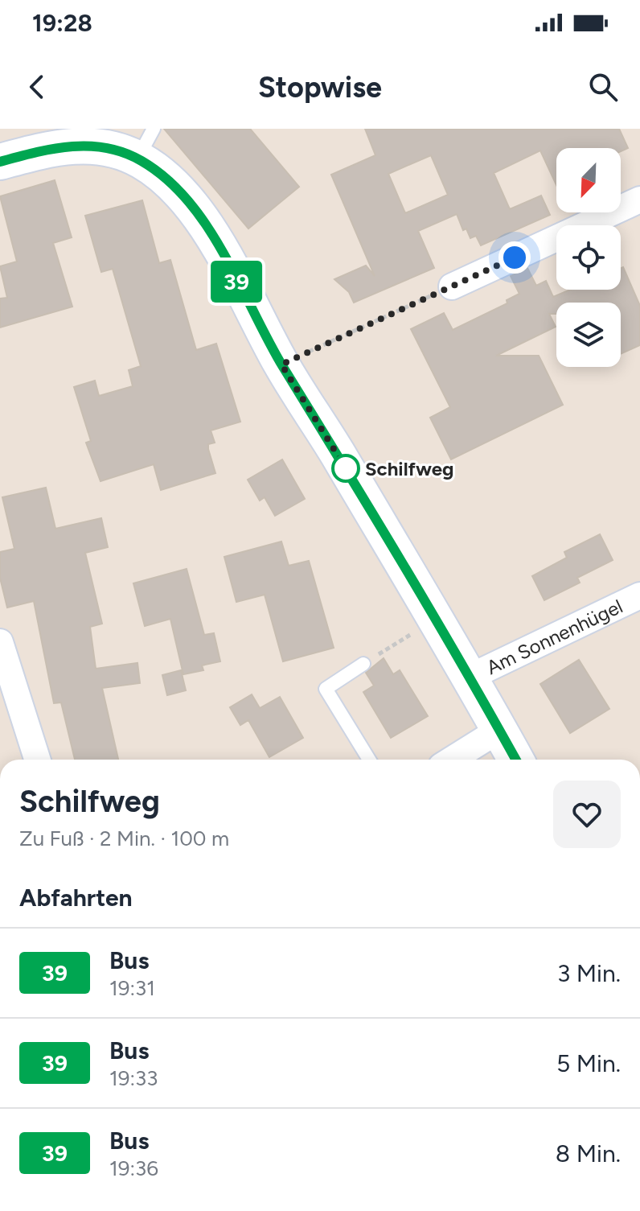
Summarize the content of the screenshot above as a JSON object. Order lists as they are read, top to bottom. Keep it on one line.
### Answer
{"streets":{"street":["Am Sonnenhügel"]},"places":["Schilfweg"],"lines":["bus line 39"],"north":"bottom left","page":{"status":"19:28","header":"Stopwise","on_map":"39","heading":[["Schilfweg","Zu Fuß · 2 Min. · 100 m"],"Abfahrten"],"list":[{"mark":"39","name":"Bus","note":"19:31","value":"3 Min."},{"mark":"39","name":"Bus","note":"19:33","value":"5 Min."},{"mark":"39","name":"Bus","note":"19:36","value":"8 Min."}]}}
